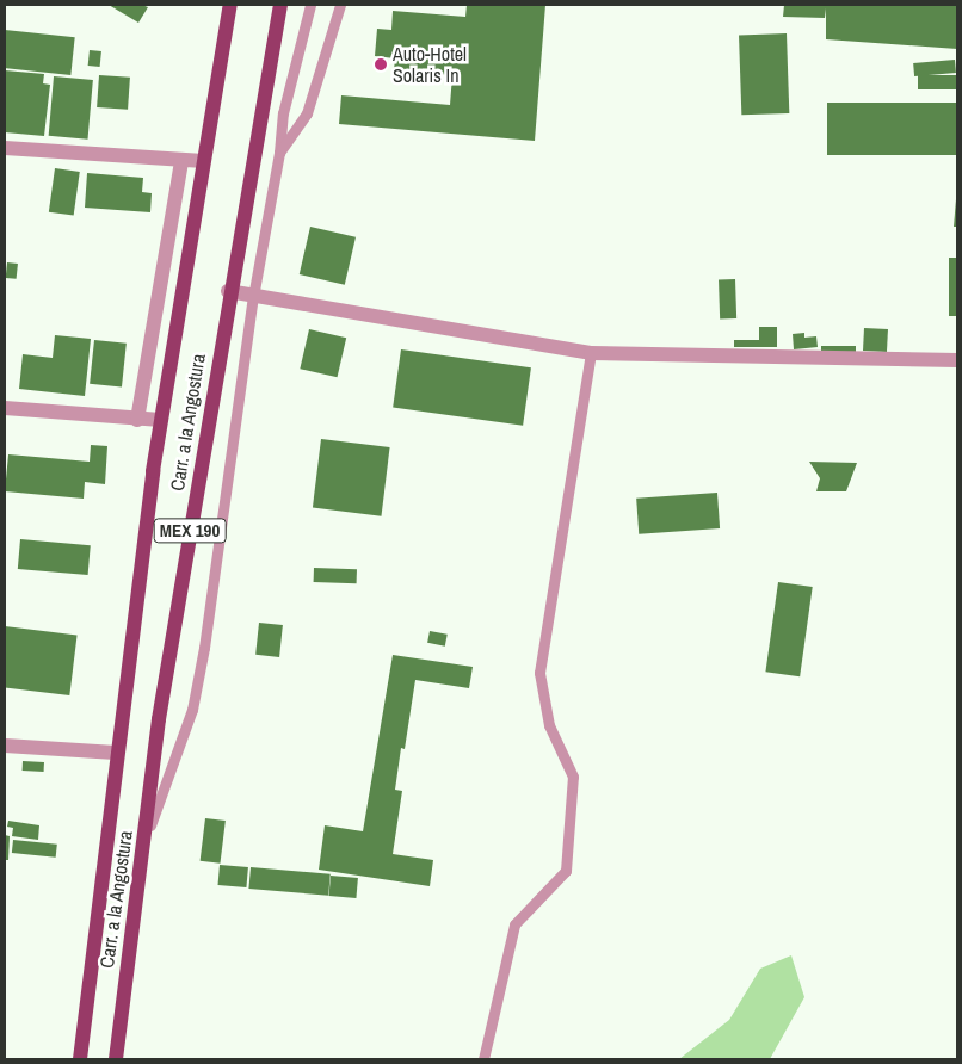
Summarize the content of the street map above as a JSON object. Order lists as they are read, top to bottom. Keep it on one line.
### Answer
{"streets":{"main road":["Carr. a la Angostura","MEX 190"]},"places":["Auto-Hotel Solaris In"]}
